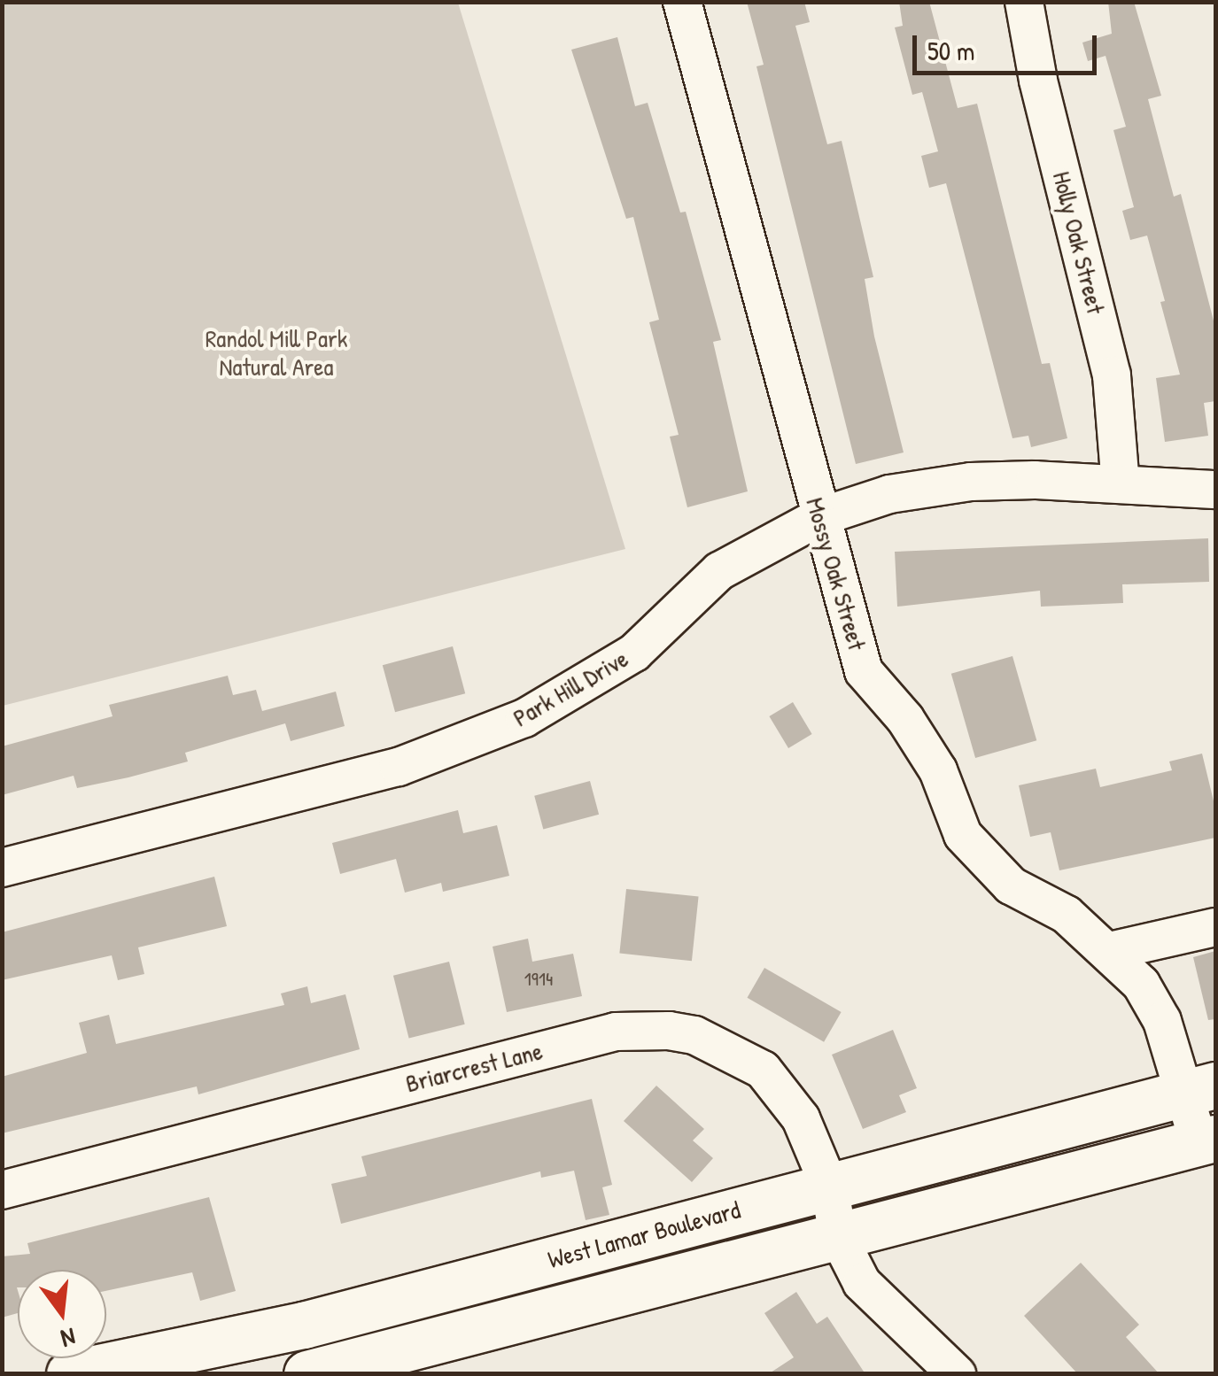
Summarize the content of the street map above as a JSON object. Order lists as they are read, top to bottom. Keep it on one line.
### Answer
{"streets":{"main road":["West Lamar Boulevard"],"street":["Holly Oak Street","Mossy Oak Street","Park Hill Drive","Briarcrest Lane"]},"crossings":[["Holly Oak Street","Park Hill Drive"],["Mossy Oak Street","Park Hill Drive"],["Mossy Oak Street","West Lamar Boulevard"],["Briarcrest Lane","West Lamar Boulevard"]],"parks":["Randol Mill Park Natural Area"],"house_numbers":["1914"],"scale_bar":"50 m","north":"bottom"}
